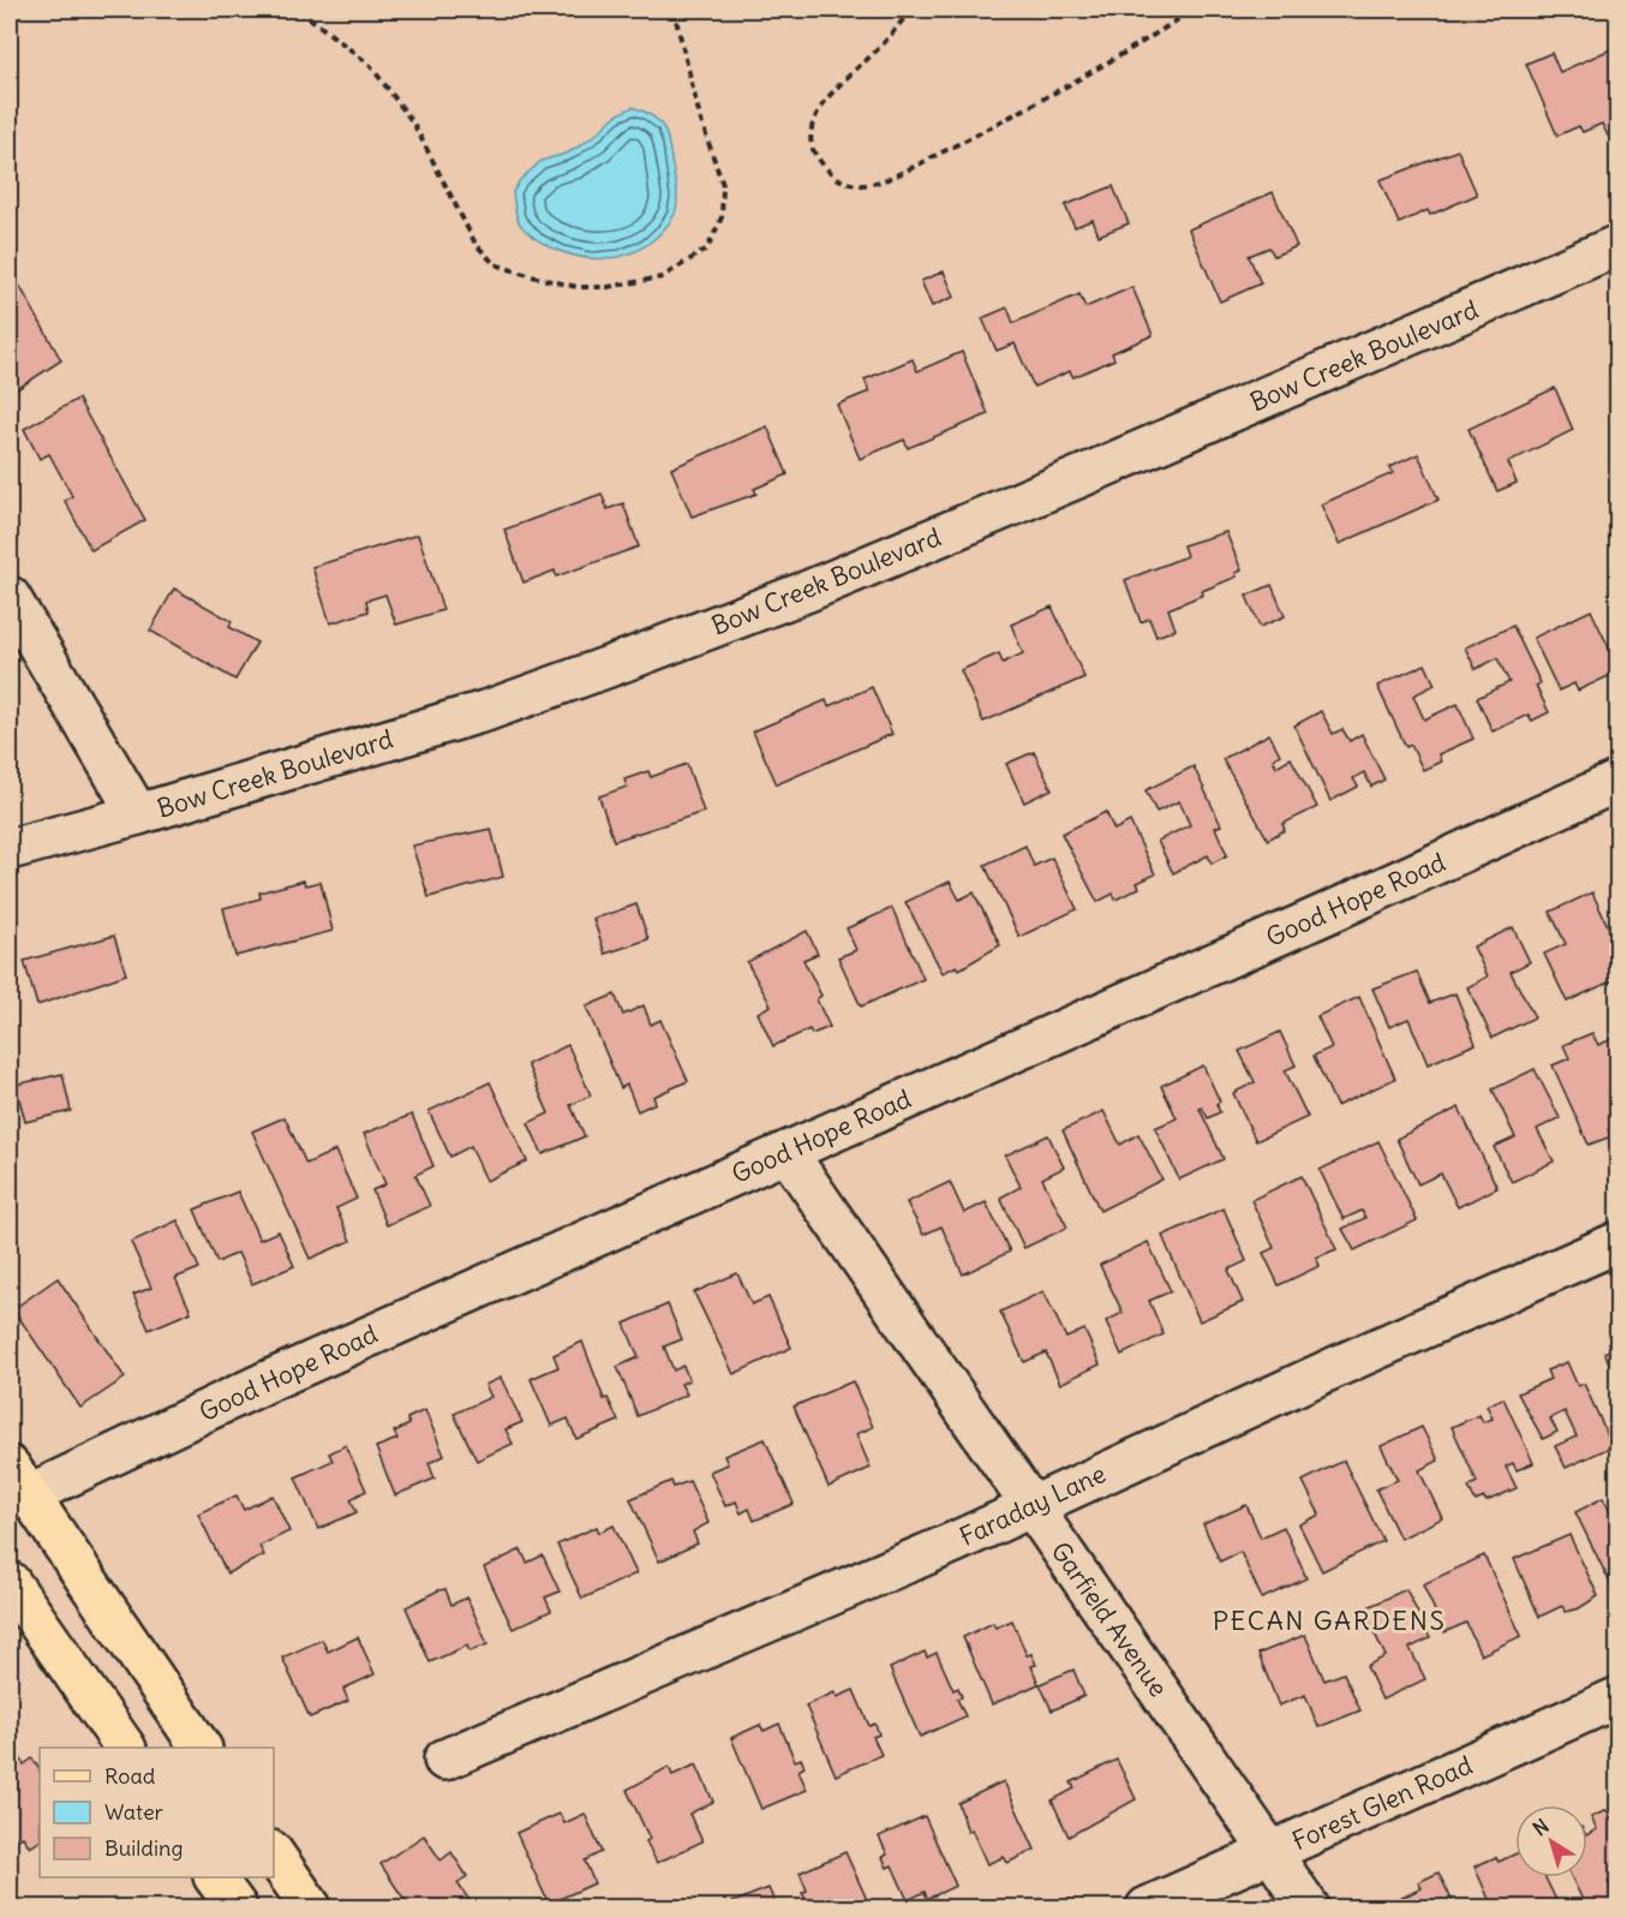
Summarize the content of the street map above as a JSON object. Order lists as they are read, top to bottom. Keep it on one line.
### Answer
{"streets":{"street":["Bow Creek Boulevard","Good Hope Road","Faraday Lane","Garfield Avenue","Forest Glen Road"]},"crossings":[["Good Hope Road","Garfield Avenue"],["Faraday Lane","Garfield Avenue"],["Garfield Avenue","Forest Glen Road"]],"districts":["PECAN GARDENS"],"legend":["Road","Water","Building"],"north":"top left"}
